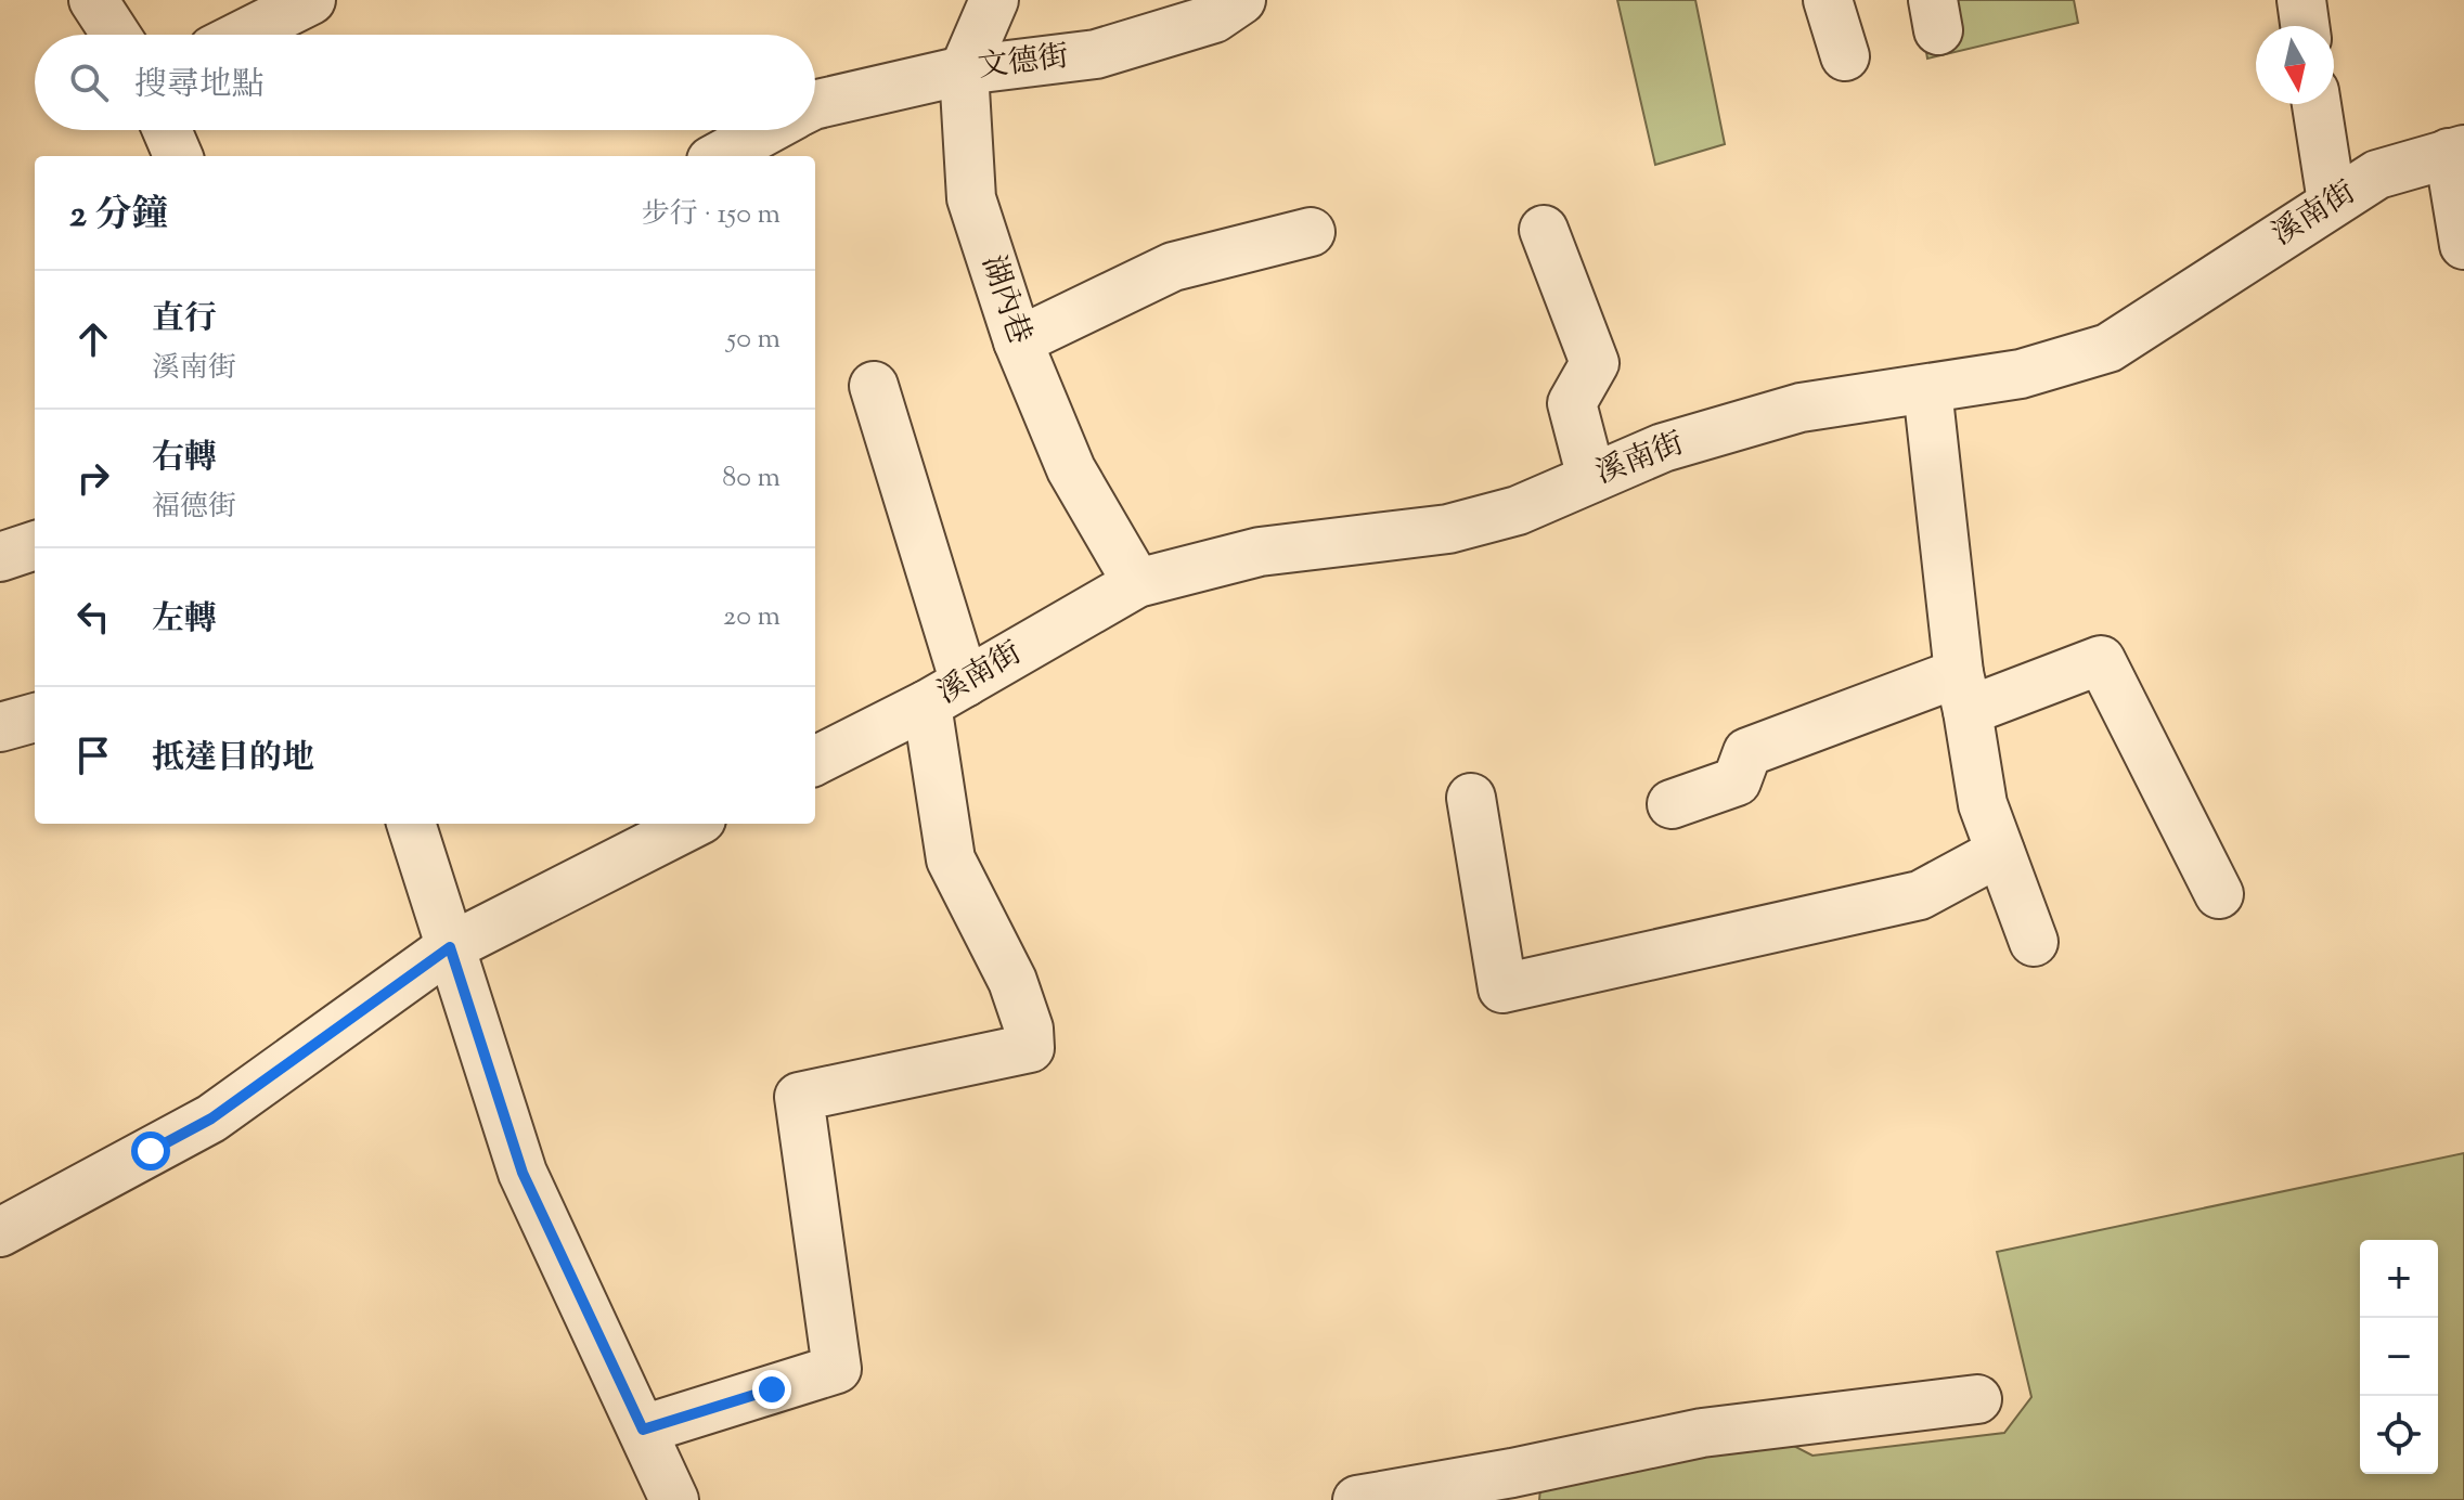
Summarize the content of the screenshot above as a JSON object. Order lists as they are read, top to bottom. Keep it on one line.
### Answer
{"streets":{"street":["文德街","溪南街","湖內巷"]},"crossings":[["文德街","湖內巷"],["溪南街","湖內巷"]],"north":"bottom","page":{"search":"搜尋地點","heading":["2 分鐘","步行 · 150 m"],"list":[["直行","溪南街","50 m"],["右轉","福德街","80 m"],["左轉","20 m"],"抵達目的地"],"map_buttons":["+","−"]}}
